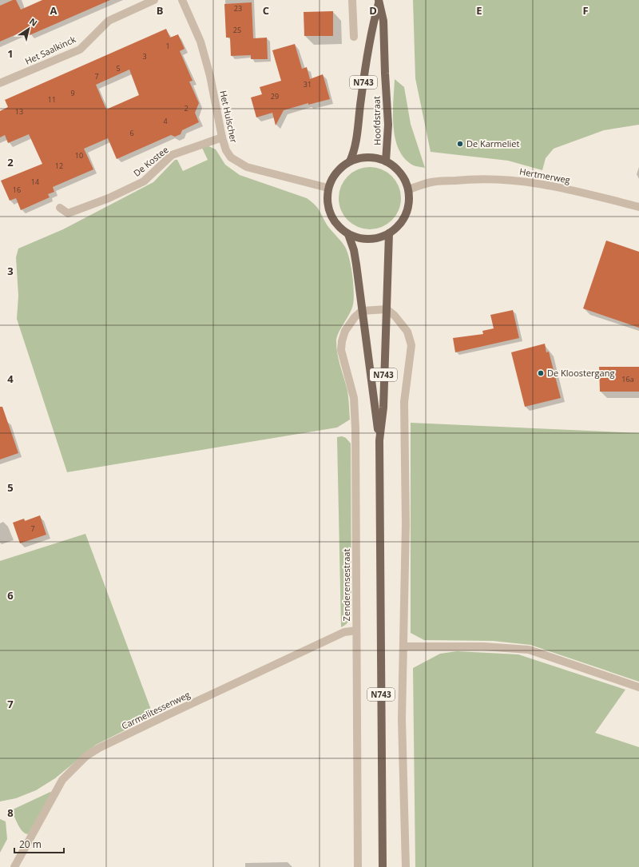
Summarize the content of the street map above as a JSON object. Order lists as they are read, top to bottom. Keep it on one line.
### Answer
{"streets":{"main road":["N743","Hoofdstraat"],"street":["Het Saalkinck","Het Hulscher","De Kostee","Hertmerweg","Zenderensestraat","Carmelitessenweg"]},"crossings":[["N743","Het Hulscher"],["N743","Hoofdstraat"],["N743","Hertmerweg"],["N743","Zenderensestraat"],["Het Hulscher","Hoofdstraat"],["Het Hulscher","De Kostee"],["Het Hulscher","Hertmerweg"],["Hoofdstraat","Hertmerweg"],["Zenderensestraat","Carmelitessenweg"]],"places":["De Karmeliet","De Kloostergang"],"house_numbers":["23","25","1","3","5","7","31","9","29","11","2","13","4","6","10","12","14","16","16a","7"],"scale_bar":"20 m","north":"top right","grid":{"columns":["A","B","C","D","E","F"],"rows":["1","2","3","4","5","6","7","8"]}}
